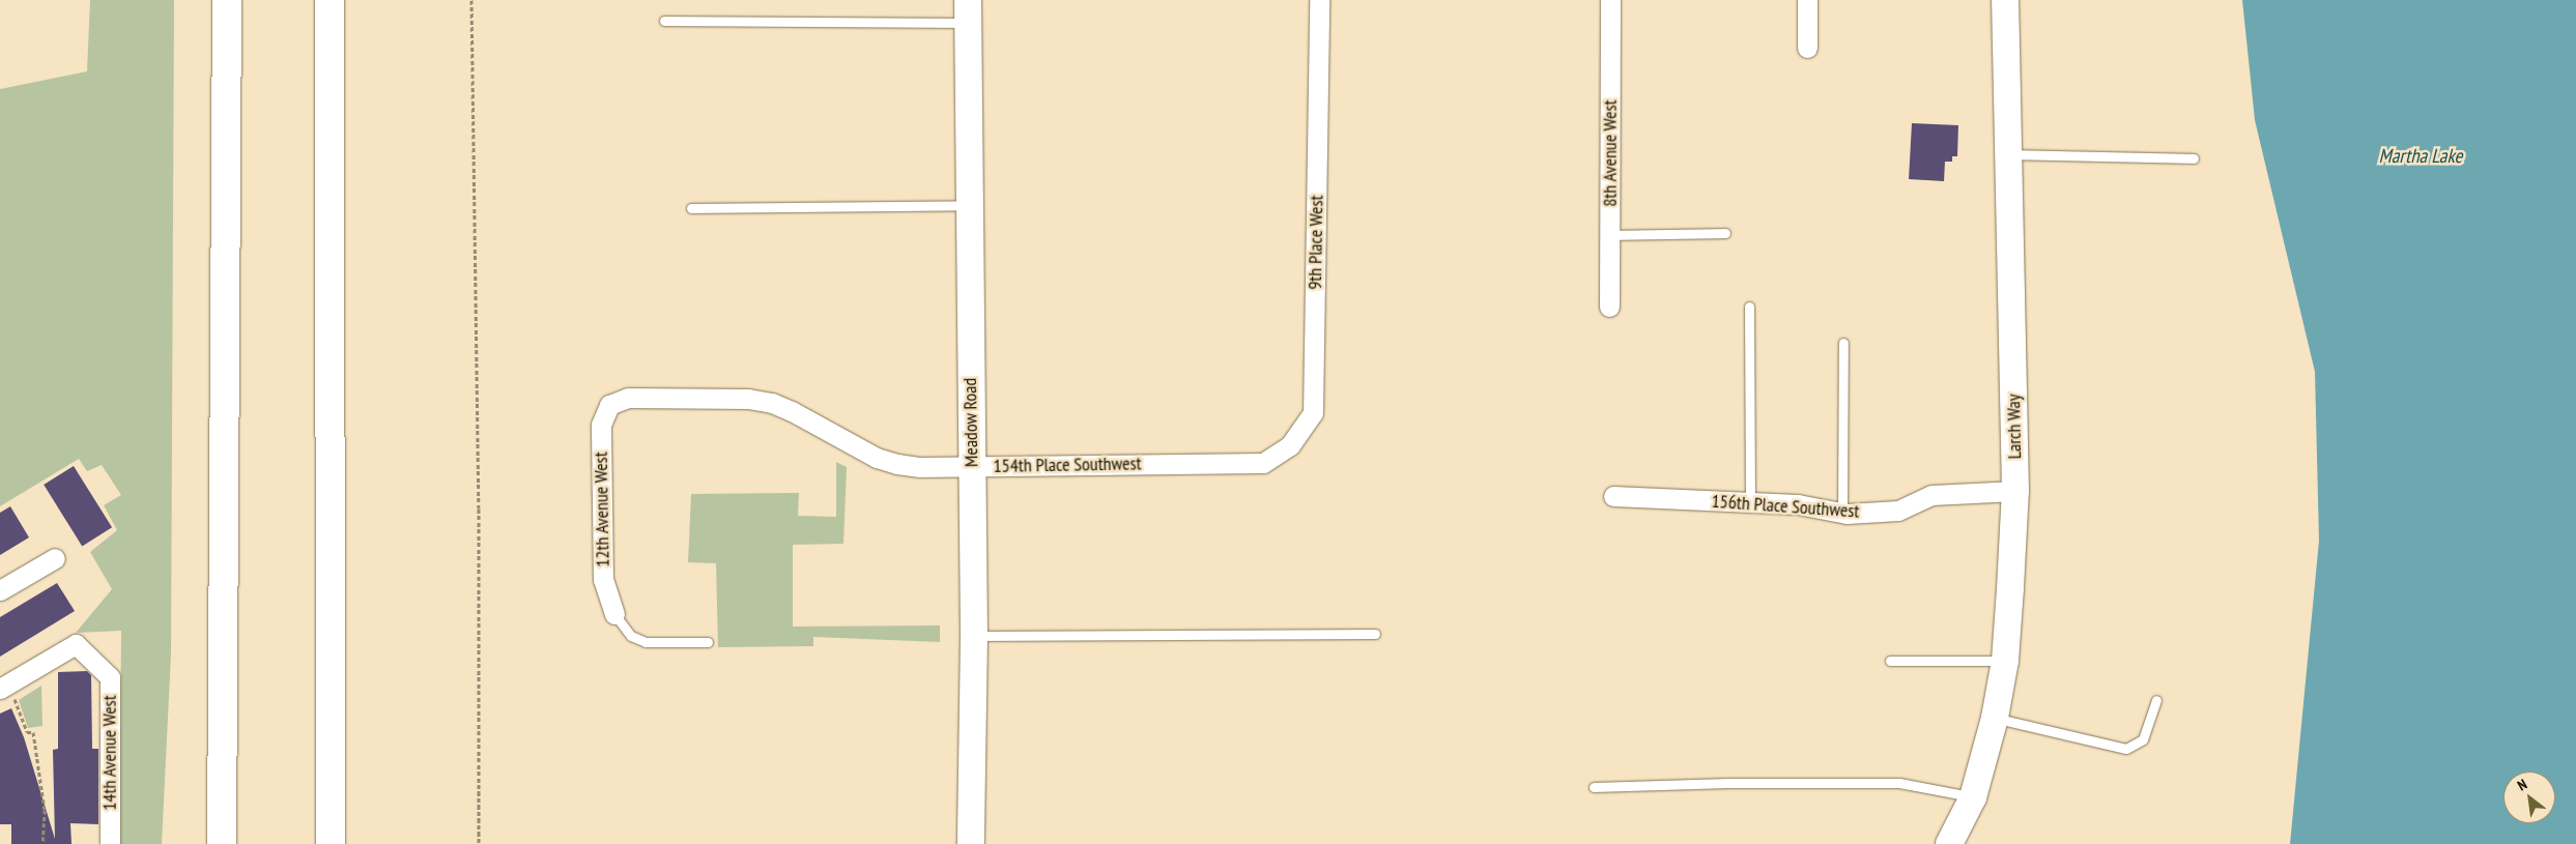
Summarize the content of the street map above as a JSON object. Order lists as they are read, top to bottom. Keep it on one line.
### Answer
{"streets":{"street":["8th Avenue West","9th Place West","Meadow Road","Larch Way","154th Place Southwest","156th Place Southwest","12th Avenue West","14th Avenue West"]},"crossings":[["9th Place West","154th Place Southwest"],["Meadow Road","154th Place Southwest"],["Larch Way","156th Place Southwest"],["154th Place Southwest","12th Avenue West"]],"water":["Martha Lake"],"north":"top left"}
